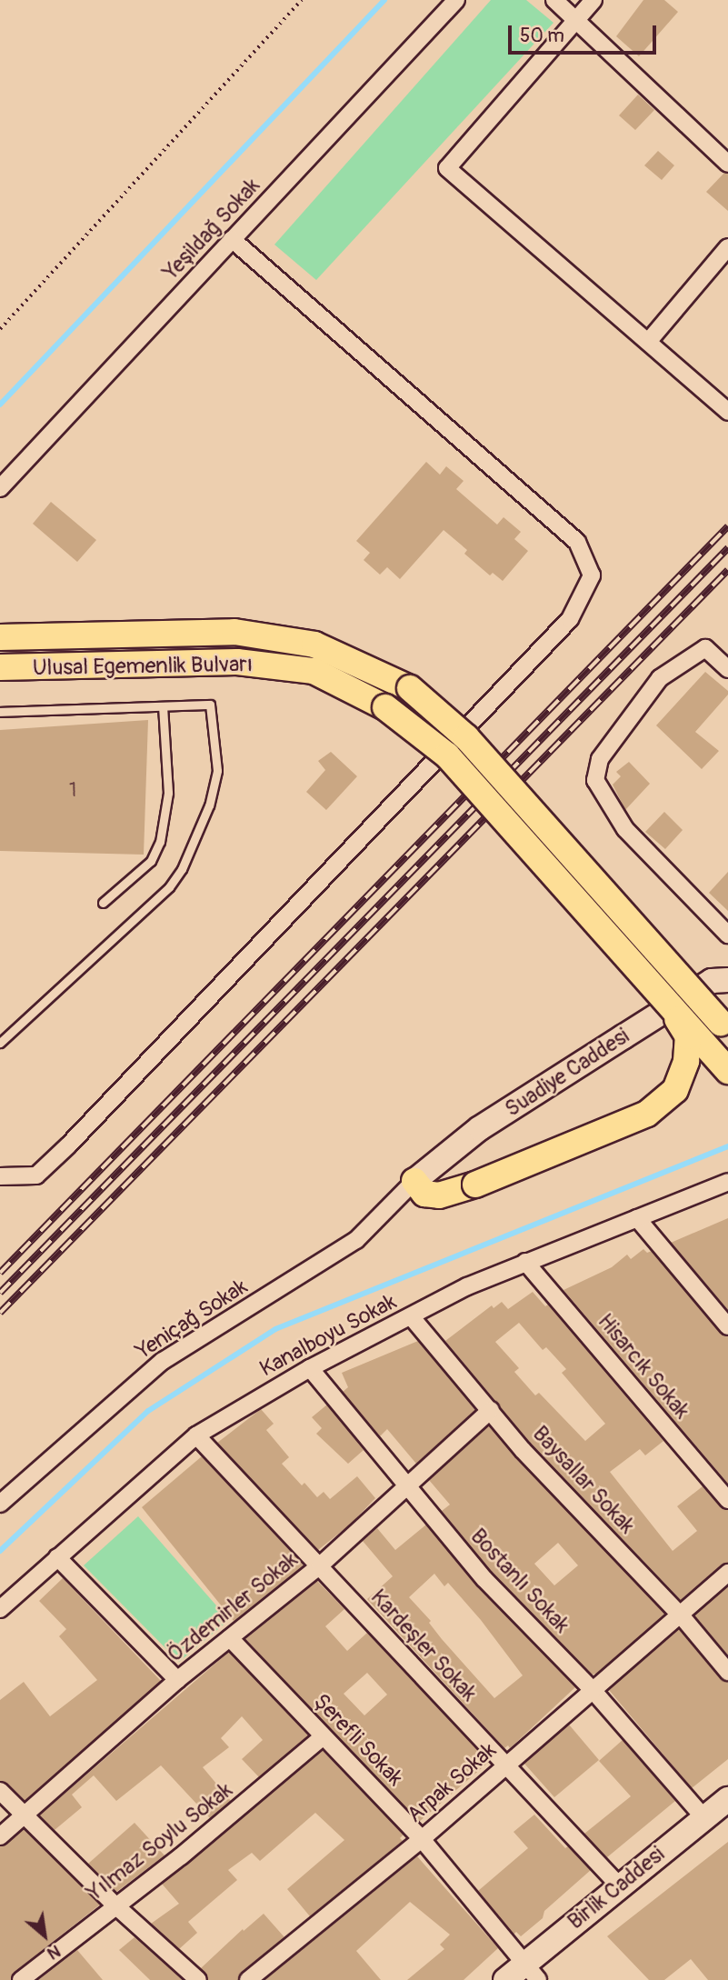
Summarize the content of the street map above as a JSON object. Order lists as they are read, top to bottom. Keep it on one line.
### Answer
{"streets":{"main road":["Ulusal Egemenlik Bulvarı","Suadiye Caddesi","Birlik Caddesi"],"street":["Yeşildağ Sokak","Yeniçağ Sokak","Kanalboyu Sokak","Hisarcık Sokak","Baysallar Sokak","Bostanlı Sokak","Özdemirler Sokak","Kardeşler Sokak","Şerefli Sokak","Arpak Sokak","Yılmaz Soylu Sokak"]},"crossings":[["Suadiye Caddesi","Yeniçağ Sokak"],["Kanalboyu Sokak","Hisarcık Sokak"],["Kanalboyu Sokak","Baysallar Sokak"],["Kanalboyu Sokak","Bostanlı Sokak"],["Kanalboyu Sokak","Kardeşler Sokak"],["Baysallar Sokak","Özdemirler Sokak"],["Baysallar Sokak","Arpak Sokak"],["Bostanlı Sokak","Özdemirler Sokak"],["Bostanlı Sokak","Arpak Sokak"],["Bostanlı Sokak","Birlik Caddesi"],["Özdemirler Sokak","Kardeşler Sokak"],["Özdemirler Sokak","Şerefli Sokak"],["Kardeşler Sokak","Arpak Sokak"],["Kardeşler Sokak","Birlik Caddesi"],["Şerefli Sokak","Arpak Sokak"],["Şerefli Sokak","Yılmaz Soylu Sokak"],["Şerefli Sokak","Birlik Caddesi"]],"house_numbers":["1"],"scale_bar":"50 m","north":"bottom right"}
